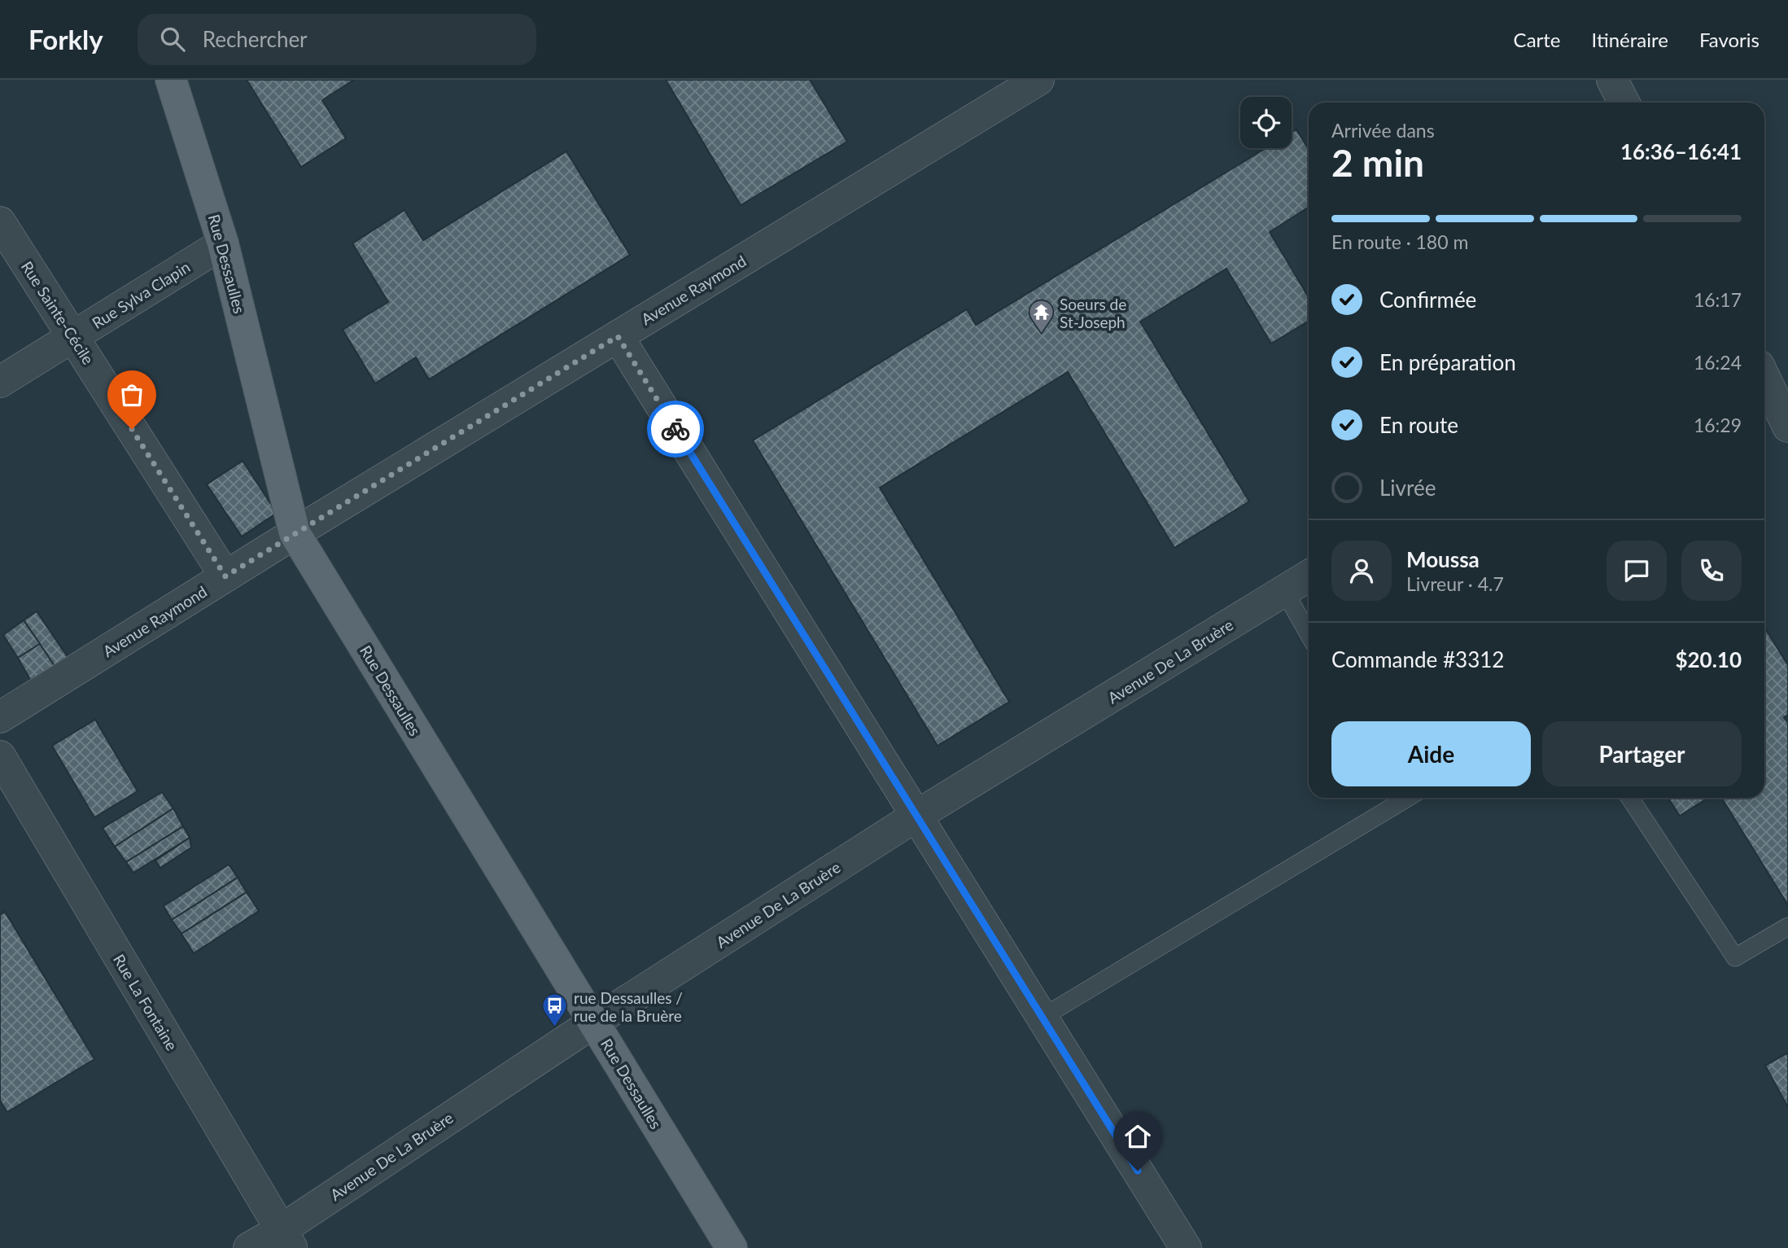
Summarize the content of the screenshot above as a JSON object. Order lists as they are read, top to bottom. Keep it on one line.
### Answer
{"streets":{"main road":["Rue Dessaulles"],"street":["Avenue Raymond","Rue Sylva Clapin","Rue Sainte-Cécile","Avenue De La Bruère","Rue La Fontaine"]},"crossings":[["Rue Dessaulles","Avenue Raymond"],["Rue Dessaulles","Rue Sylva Clapin"],["Rue Dessaulles","Avenue De La Bruère"],["Avenue Raymond","Rue Sainte-Cécile"],["Rue Sylva Clapin","Rue Sainte-Cécile"],["Avenue De La Bruère","Rue La Fontaine"]],"places":{"temple":["Soeurs de St-Joseph"],"bus stop":["rue Dessaulles / rue de la Bruère"]},"page":{"header":"Forkly","search":"Rechercher","nav":["Carte","Itinéraire","Favoris"],"heading":["2 min","Arrivée dans","16:36–16:41"],"panel":["Moussa","Livreur · 4.7","Commande #3312","$20.10"],"bar":"En route · 180 m","list":[["Confirmée","16:17"],["En préparation","16:24"],["En route","16:29"],"Livrée"],"buttons":["Aide","Partager"]}}
